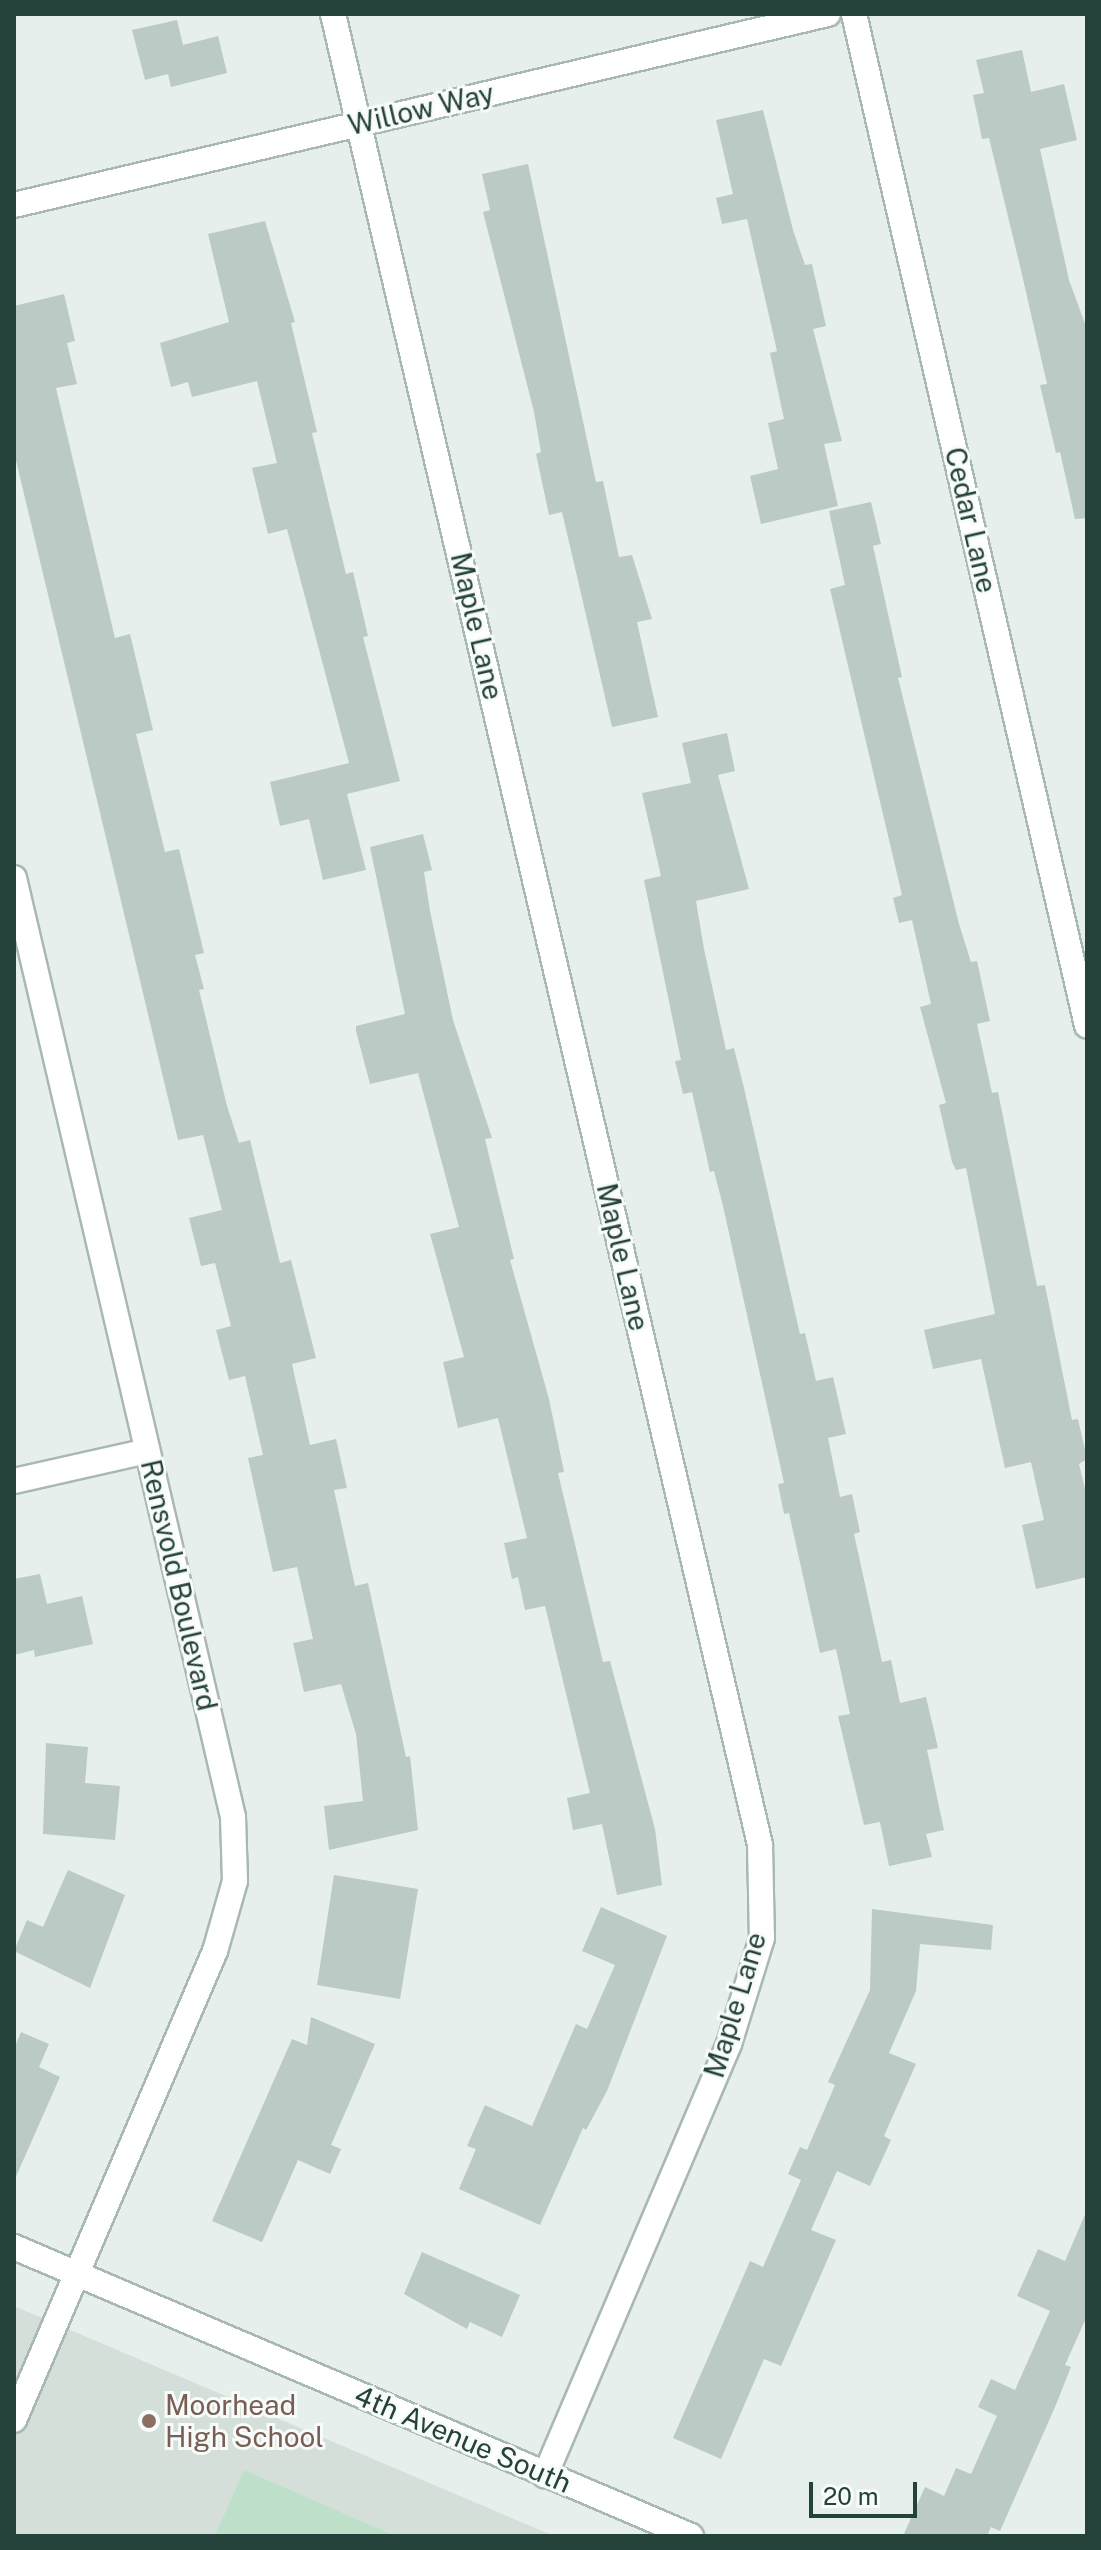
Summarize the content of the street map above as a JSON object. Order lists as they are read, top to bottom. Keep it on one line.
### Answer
{"streets":{"street":["Willow Way","Cedar Lane","Maple Lane","Rensvold Boulevard","4th Avenue South"]},"crossings":[["Willow Way","Maple Lane"],["Maple Lane","4th Avenue South"],["Rensvold Boulevard","4th Avenue South"]],"places":["Moorhead High School"],"scale_bar":"20 m"}
